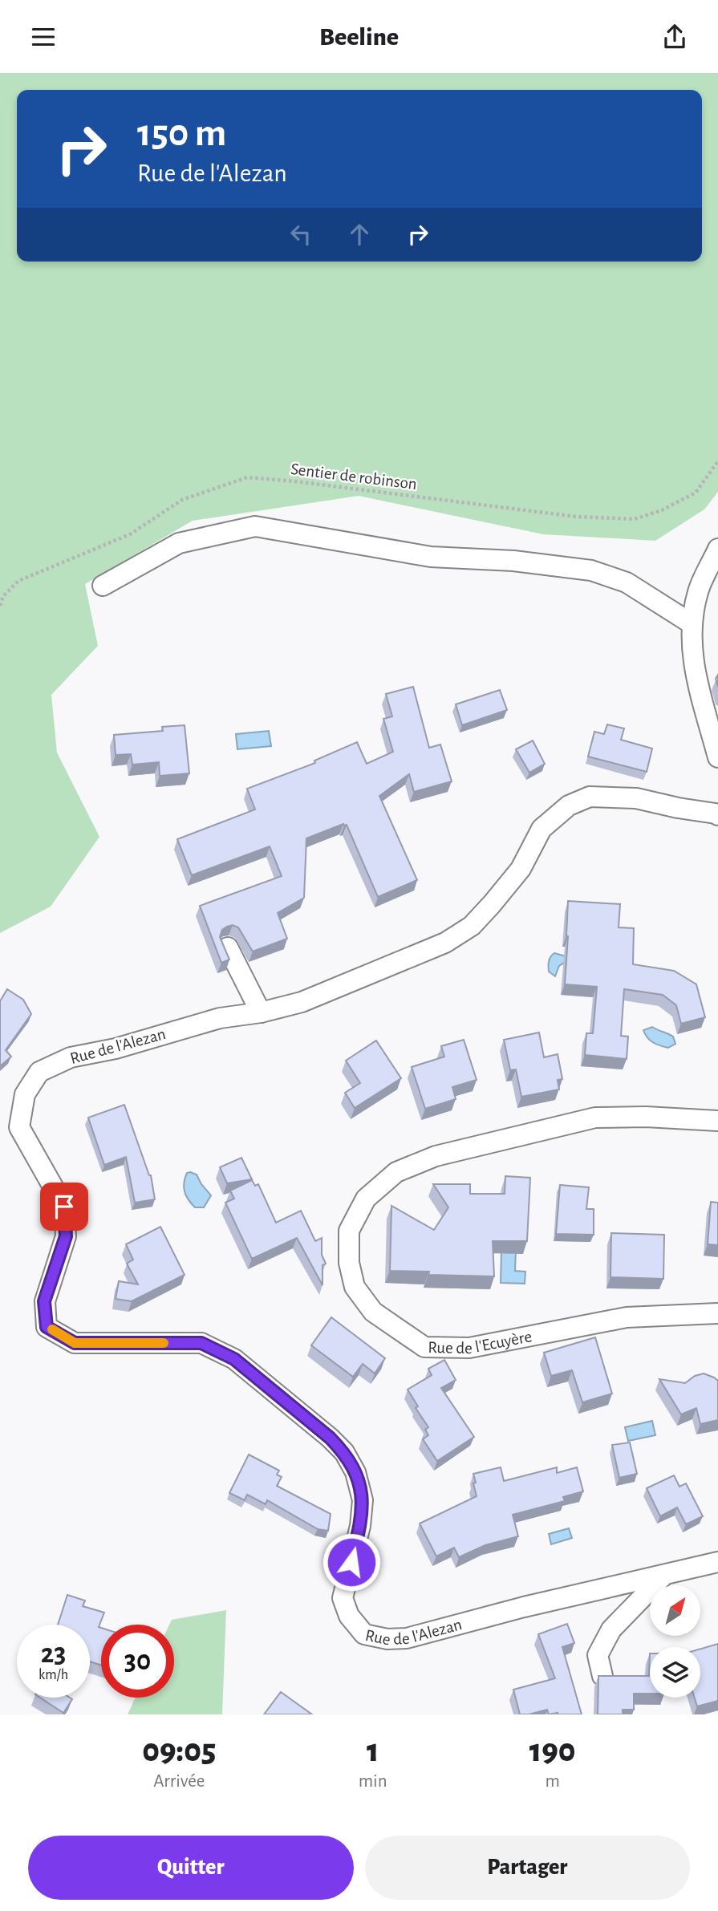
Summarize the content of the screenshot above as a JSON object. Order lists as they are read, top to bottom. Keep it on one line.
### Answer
{"streets":{"street":["Rue de l'Alezan","Rue de l'Ecuyère"],"path":["Sentier de robinson"]},"north":"top right","page":{"header":"Beeline","turn":["150 m","Rue de l'Alezan"],"speed":"23 km/h","limit":"30","eta":["09:05","Arrivée","1","min","190","m"],"buttons":["Quitter","Partager"]}}
